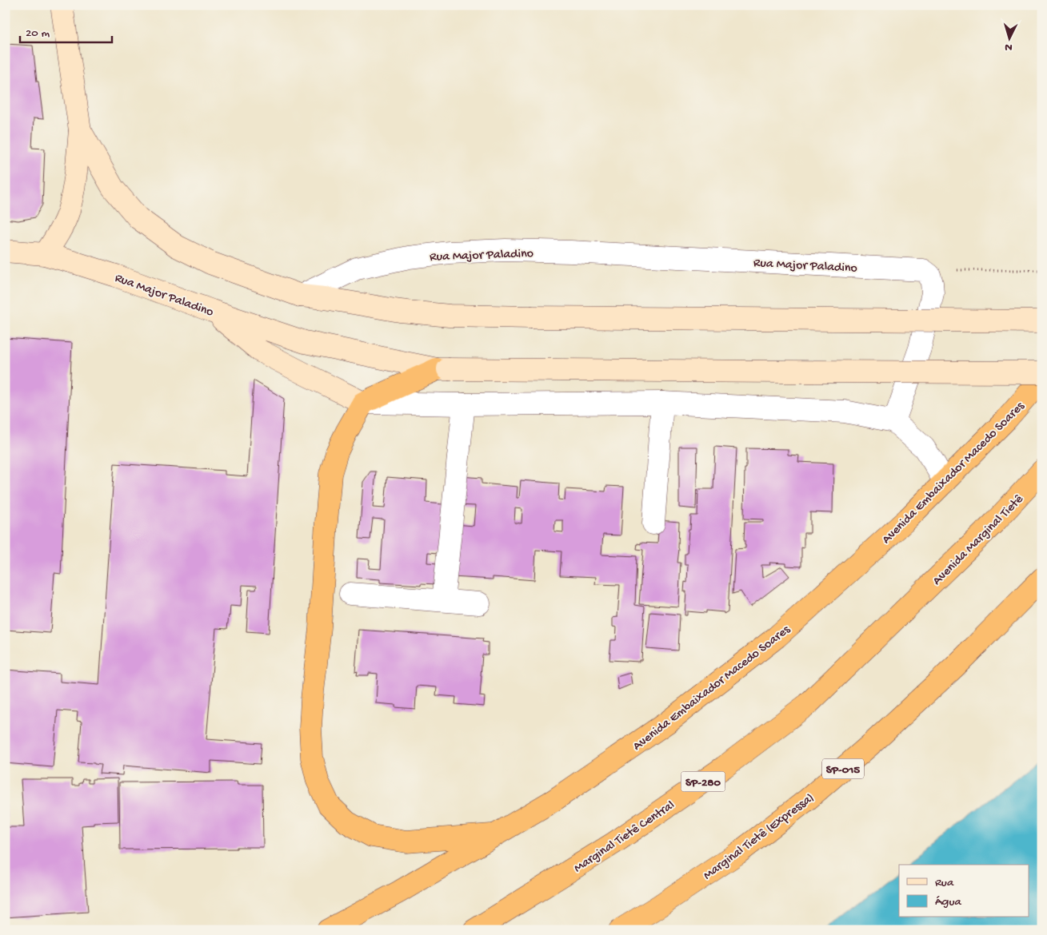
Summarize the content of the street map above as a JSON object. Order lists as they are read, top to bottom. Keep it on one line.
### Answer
{"streets":{"highway":["Avenida Embaixador Macedo Soares","Avenida Marginal Tietê","SP-015","SP-280","Marginal Tietê Central","Marginal Tietê (Expressa)"],"main road":["Rua Major Paladino"]},"crossings":[["Avenida Marginal Tietê","Marginal Tietê Central"]],"legend":["Rua","Água"],"scale_bar":"20 m","north":"bottom"}
